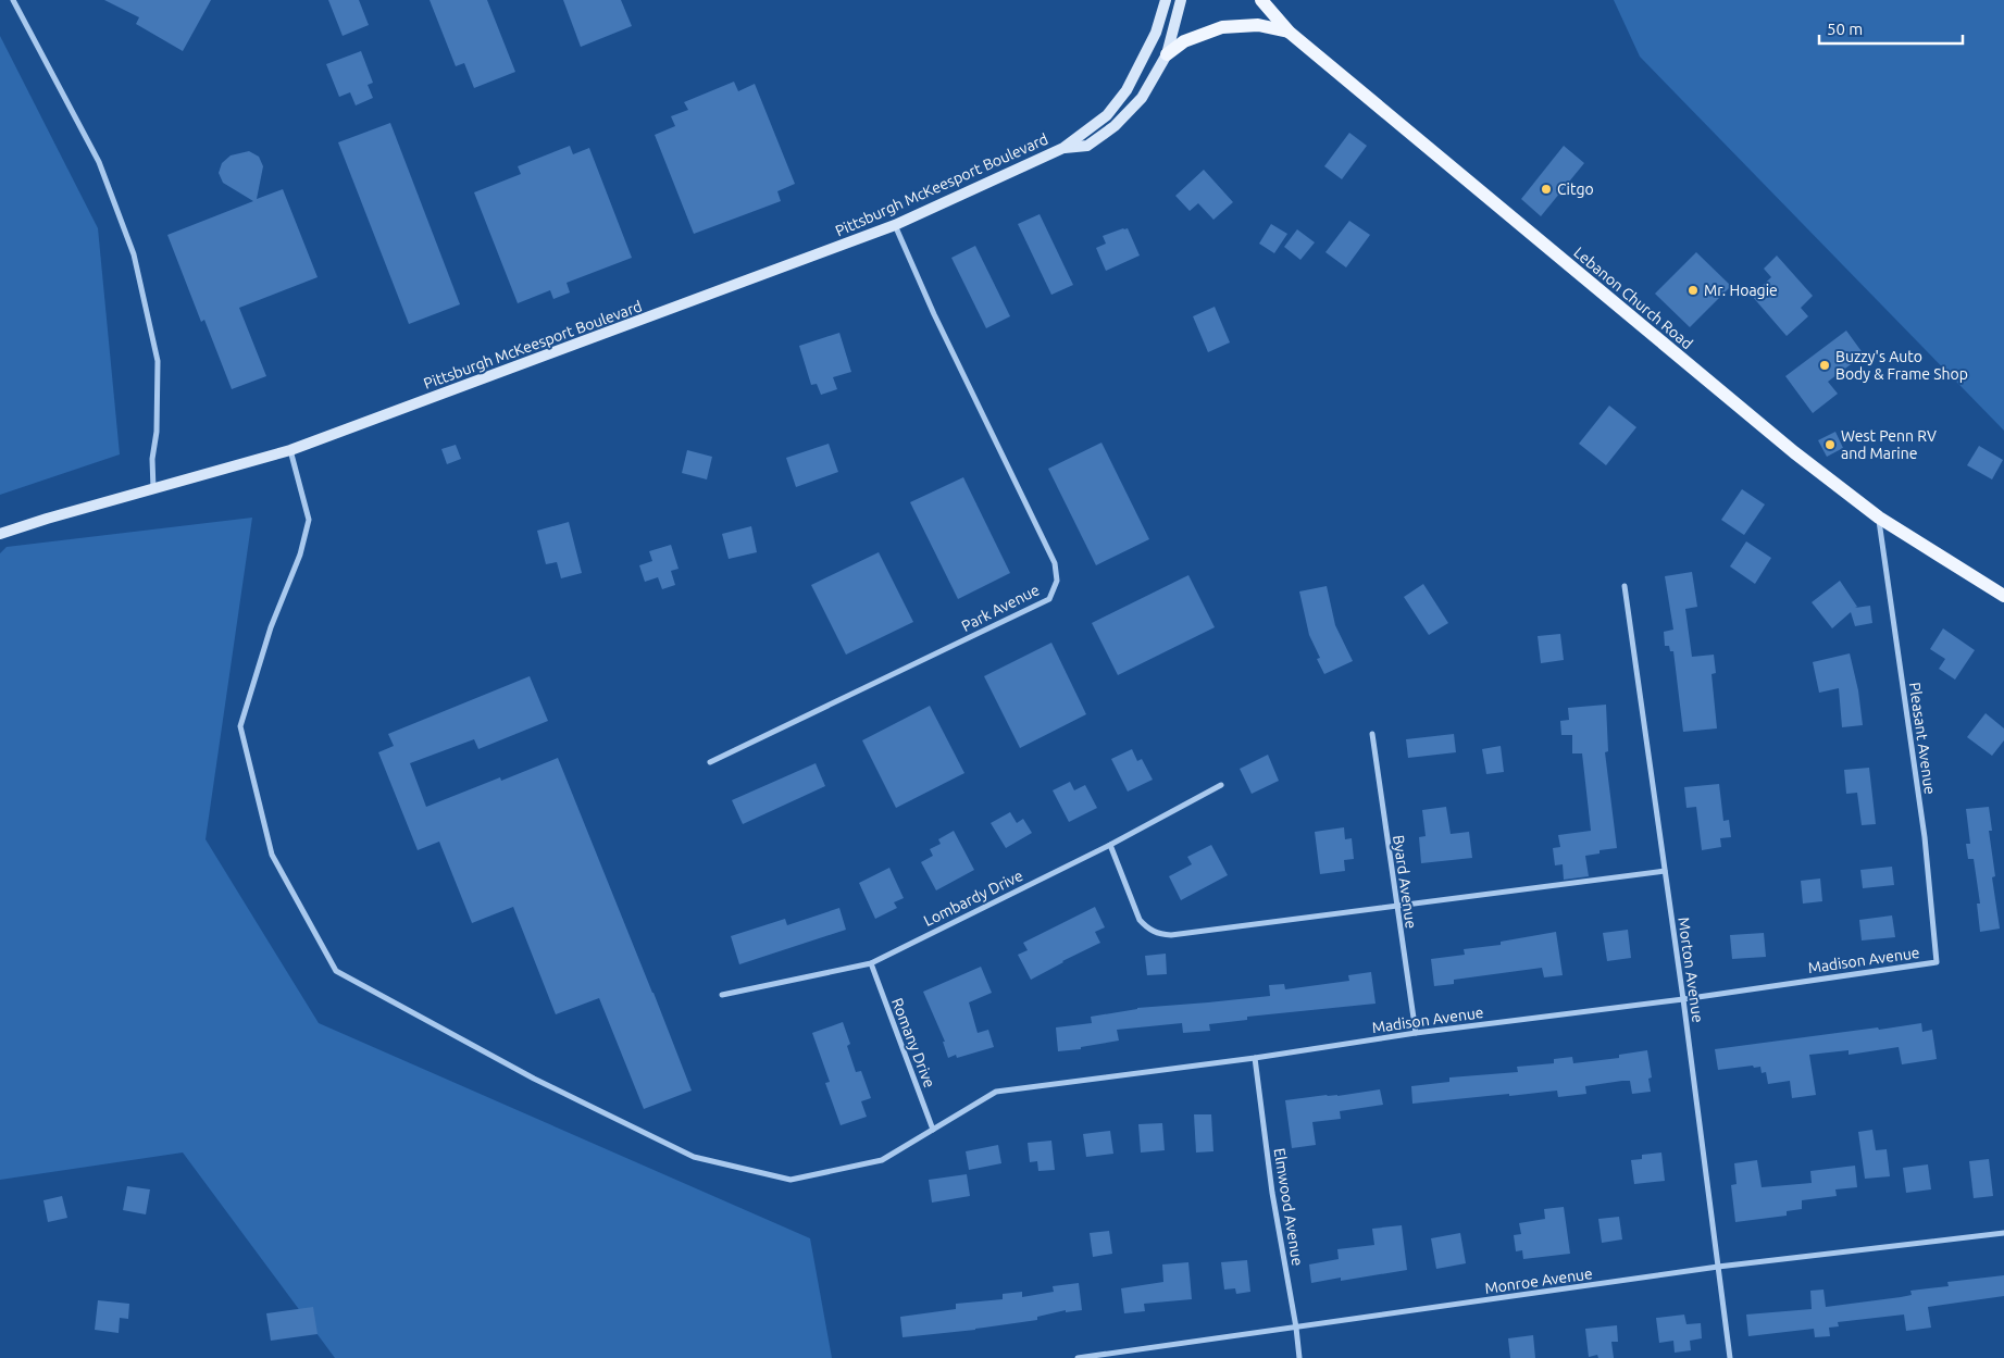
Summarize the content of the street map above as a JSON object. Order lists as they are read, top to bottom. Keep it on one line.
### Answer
{"streets":{"main road":["Pittsburgh McKeesport Boulevard","Lebanon Church Road"],"street":["Park Avenue","Pleasant Avenue","Byard Avenue","Lombardy Drive","Madison Avenue","Morton Avenue","Romany Drive","Elmwood Avenue","Monroe Avenue"]},"crossings":[["Pittsburgh McKeesport Boulevard","Park Avenue"],["Pittsburgh McKeesport Boulevard","Madison Avenue"],["Lebanon Church Road","Pleasant Avenue"],["Pleasant Avenue","Madison Avenue"],["Byard Avenue","Madison Avenue"],["Lombardy Drive","Romany Drive"],["Madison Avenue","Morton Avenue"],["Madison Avenue","Romany Drive"],["Madison Avenue","Elmwood Avenue"],["Morton Avenue","Monroe Avenue"],["Elmwood Avenue","Monroe Avenue"]],"places":["Citgo","Mr. Hoagie","Buzzy's Auto Body & Frame Shop","West Penn RV and Marine"],"scale_bar":"50 m"}
